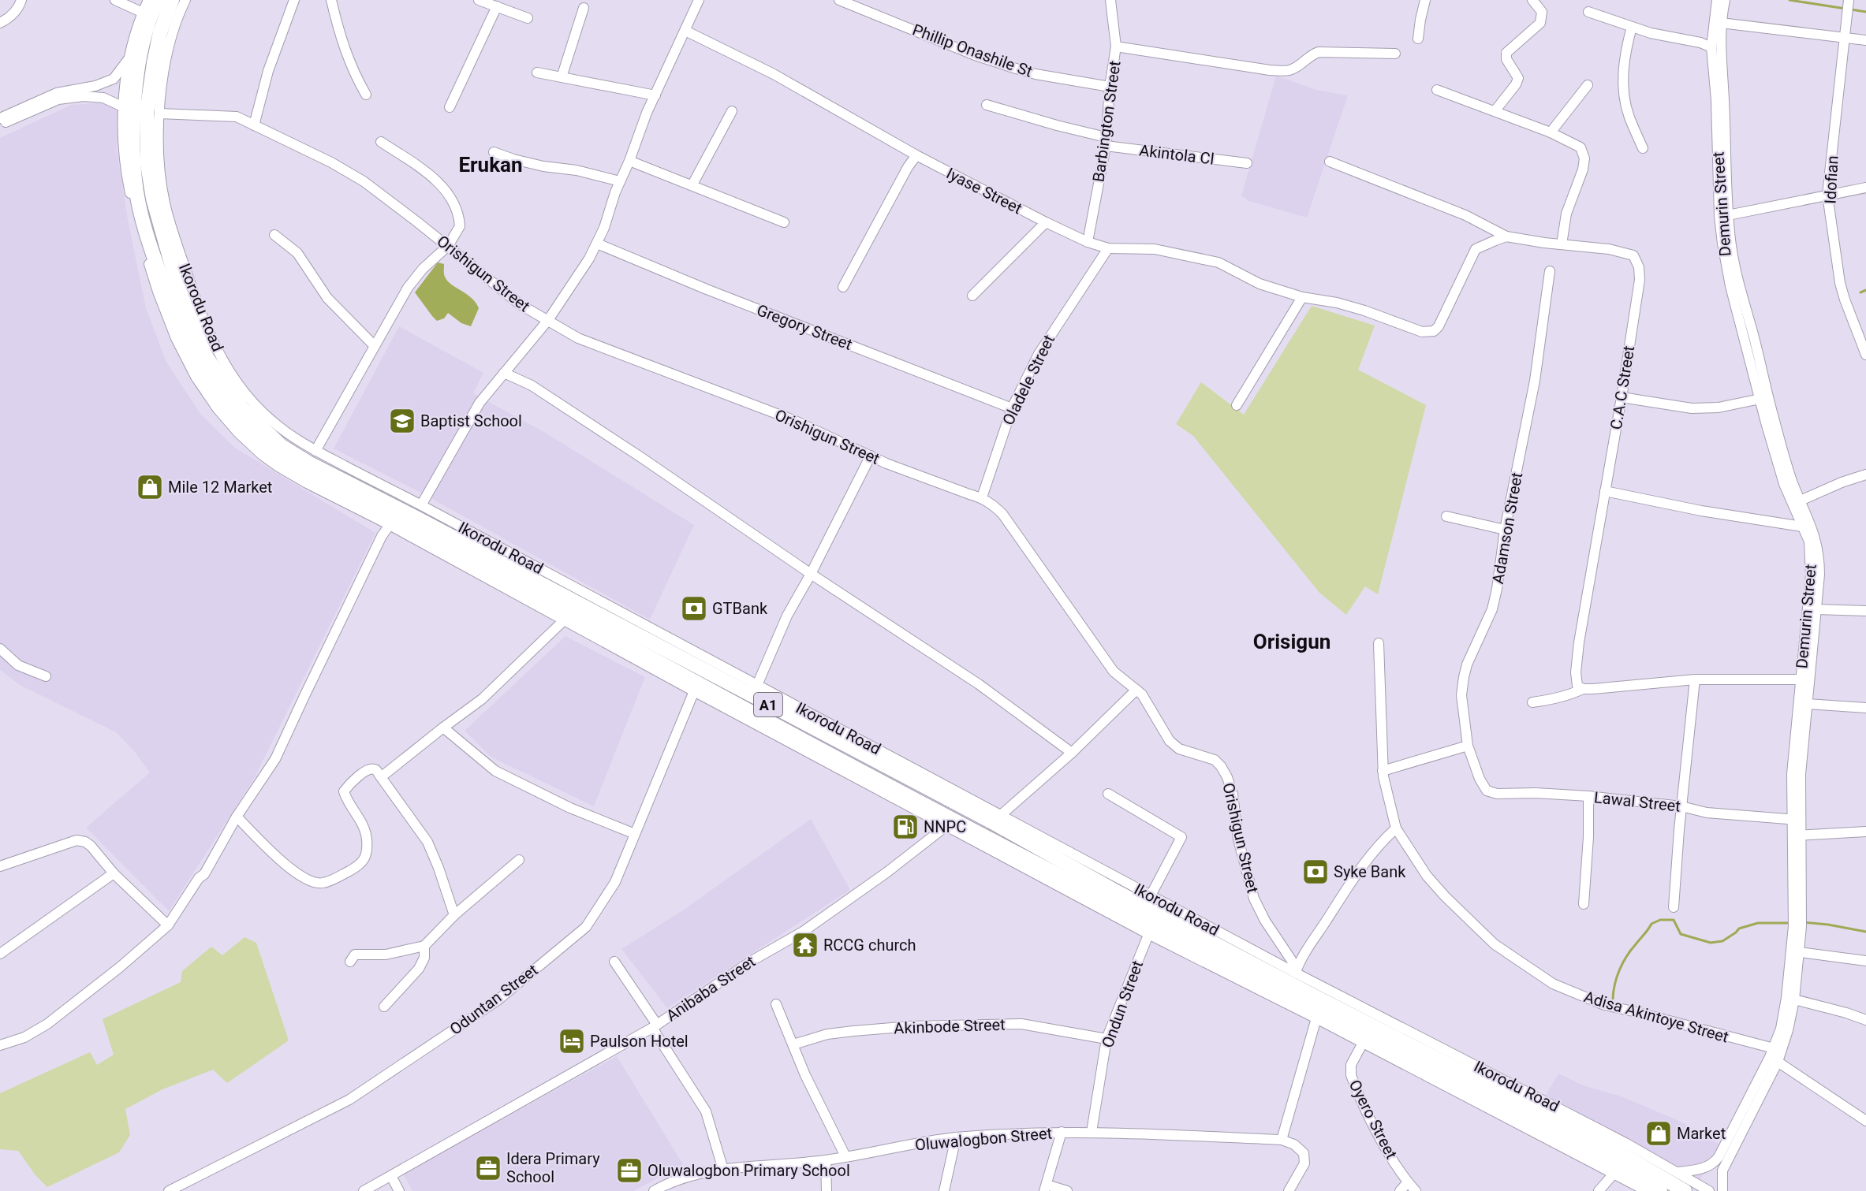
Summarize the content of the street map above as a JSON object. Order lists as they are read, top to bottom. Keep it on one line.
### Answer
{"streets":{"highway":["Ikorodu Road","A1"],"street":["Phillip Onashile St","Barbington Street","Akintola Cl","Idofian","Iyase Street","Demurin Street","Orishigun Street","Gregory Street","Oladele Street","C.A.C Street","Adamson Street","Lawal Street","Anibaba Street","Oduntan Street","Ondun Street","Adisa Akintoye Street","Akinbode Street","Oyero Street","Oluwalogbon Street"]},"crossings":[["Phillip Onashile St","Barbington Street"],["Barbington Street","Akintola Cl"],["Barbington Street","Iyase Street"],["Iyase Street","Oladele Street"],["Iyase Street","C.A.C Street"],["Demurin Street","Ikorodu Road"],["Demurin Street","Lawal Street"],["Demurin Street","Adisa Akintoye Street"],["Orishigun Street","Ikorodu Road"],["Orishigun Street","Oladele Street"],["Ikorodu Road","Anibaba Street"],["Ikorodu Road","Oduntan Street"],["Ikorodu Road","Ondun Street"],["Ikorodu Road","Oyero Street"],["Gregory Street","Oladele Street"],["Adamson Street","Lawal Street"],["Ondun Street","Akinbode Street"],["Ondun Street","Oluwalogbon Street"]],"districts":["Erukan","Orisigun"],"places":{"school or university":["Baptist School"],"shop":["Mile 12 Market","Market"],"bank":["GTBank","Syke Bank"],"fuel station":["NNPC"],"temple":["RCCG church"],"hotel":["Paulson Hotel"],"office":["Idera Primary School","Oluwalogbon Primary School"]}}
